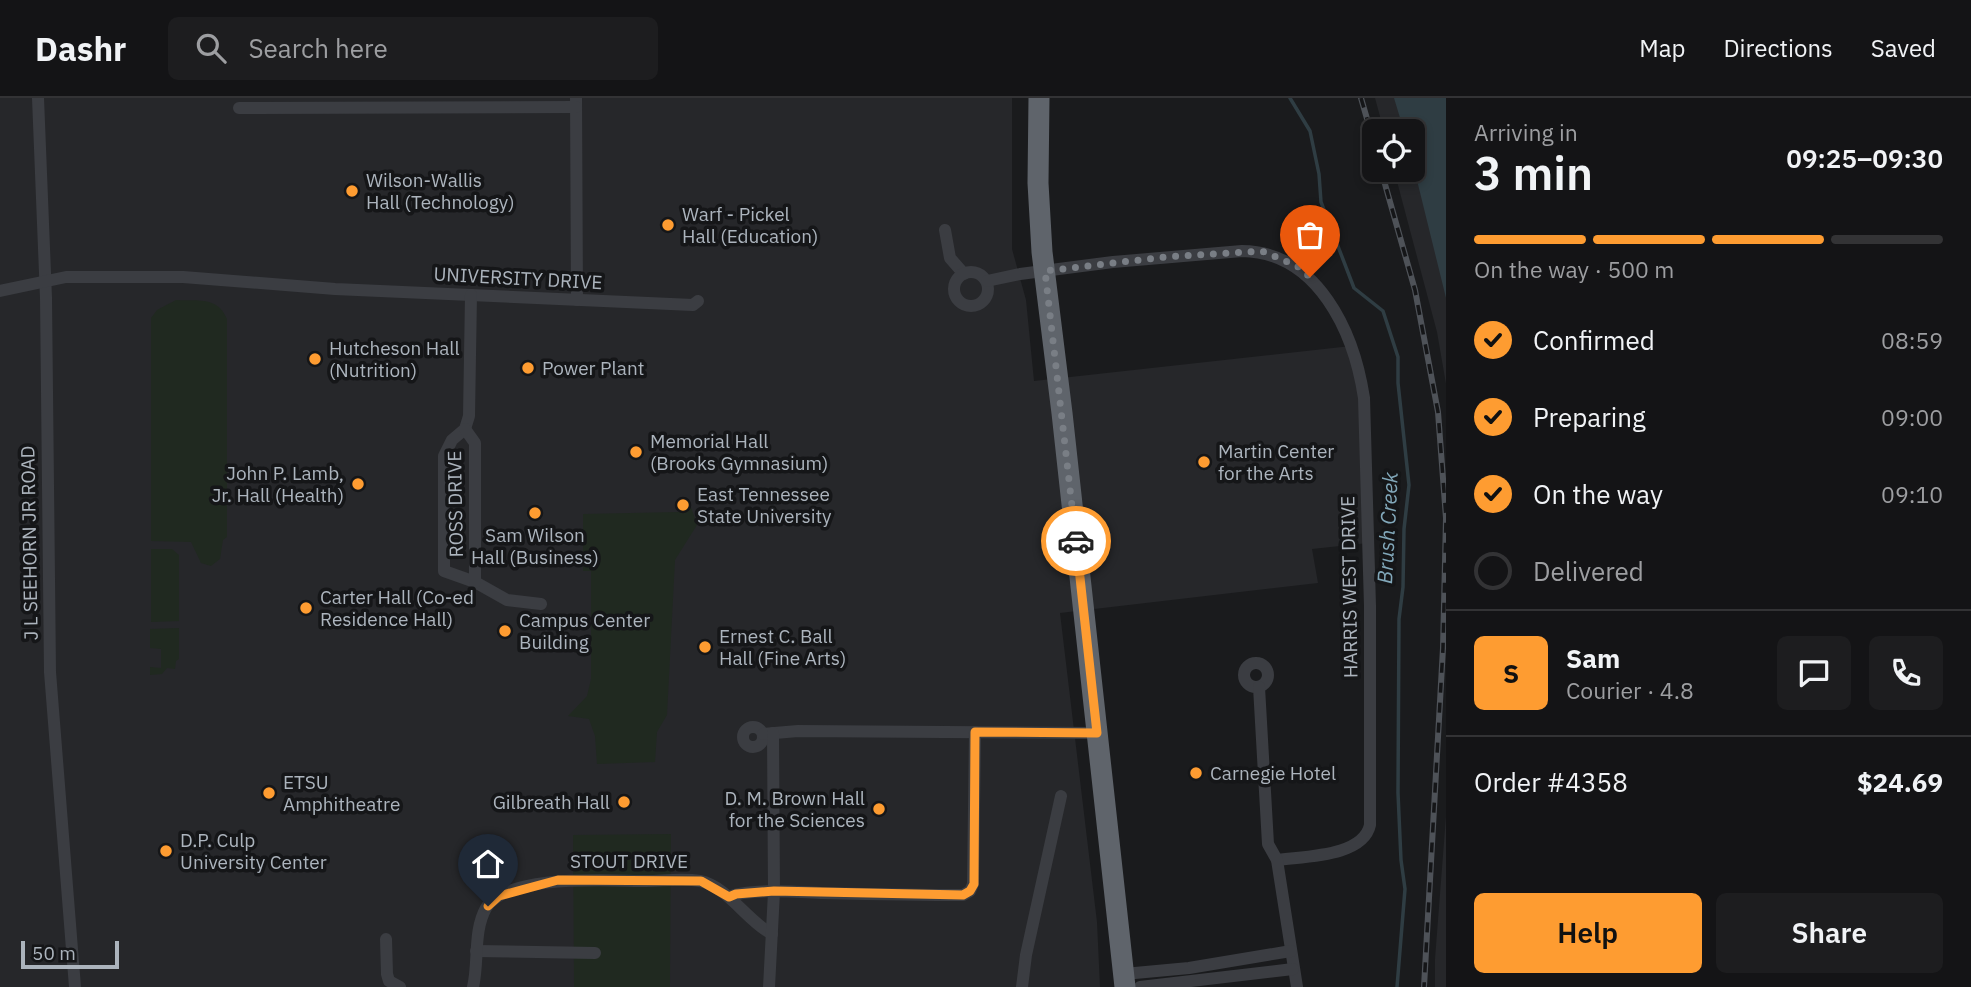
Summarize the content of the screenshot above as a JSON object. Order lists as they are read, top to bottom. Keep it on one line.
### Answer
{"streets":{"street":["UNIVERSITY DRIVE","ROSS DRIVE","J L SEEHORN JR ROAD","HARRIS WEST DRIVE","STOUT DRIVE"]},"crossings":[["UNIVERSITY DRIVE","ROSS DRIVE"],["UNIVERSITY DRIVE","J L SEEHORN JR ROAD"]],"water":["Brush Creek"],"places":["Wilson-Wallis Hall (Technology)","Warf - Pickel Hall (Education)","Hutcheson Hall (Nutrition)","Power Plant","Memorial Hall (Brooks Gymnasium)","Martin Center for the Arts","John P. Lamb, Jr. Hall (Health)","East Tennessee State University","Sam Wilson Hall (Business)","Carter Hall (Co-ed Residence Hall)","Campus Center Building","Ernest C. Ball Hall (Fine Arts)","Carnegie Hotel","ETSU Amphitheatre","Gilbreath Hall","D. M. Brown Hall for the Sciences","D.P. Culp University Center"],"scale_bar":"50 m","page":{"header":"Dashr","search":"Search here","nav":["Map","Directions","Saved"],"heading":["3 min","Arriving in","09:25–09:30"],"panel":["Sam","Courier · 4.8","Order #4358","$24.69"],"bar":"On the way · 500 m","list":[["Confirmed","08:59"],["Preparing","09:00"],["On the way","09:10"],"Delivered"],"round":"S","buttons":["Help","Share"],"scale":"50 m"}}
